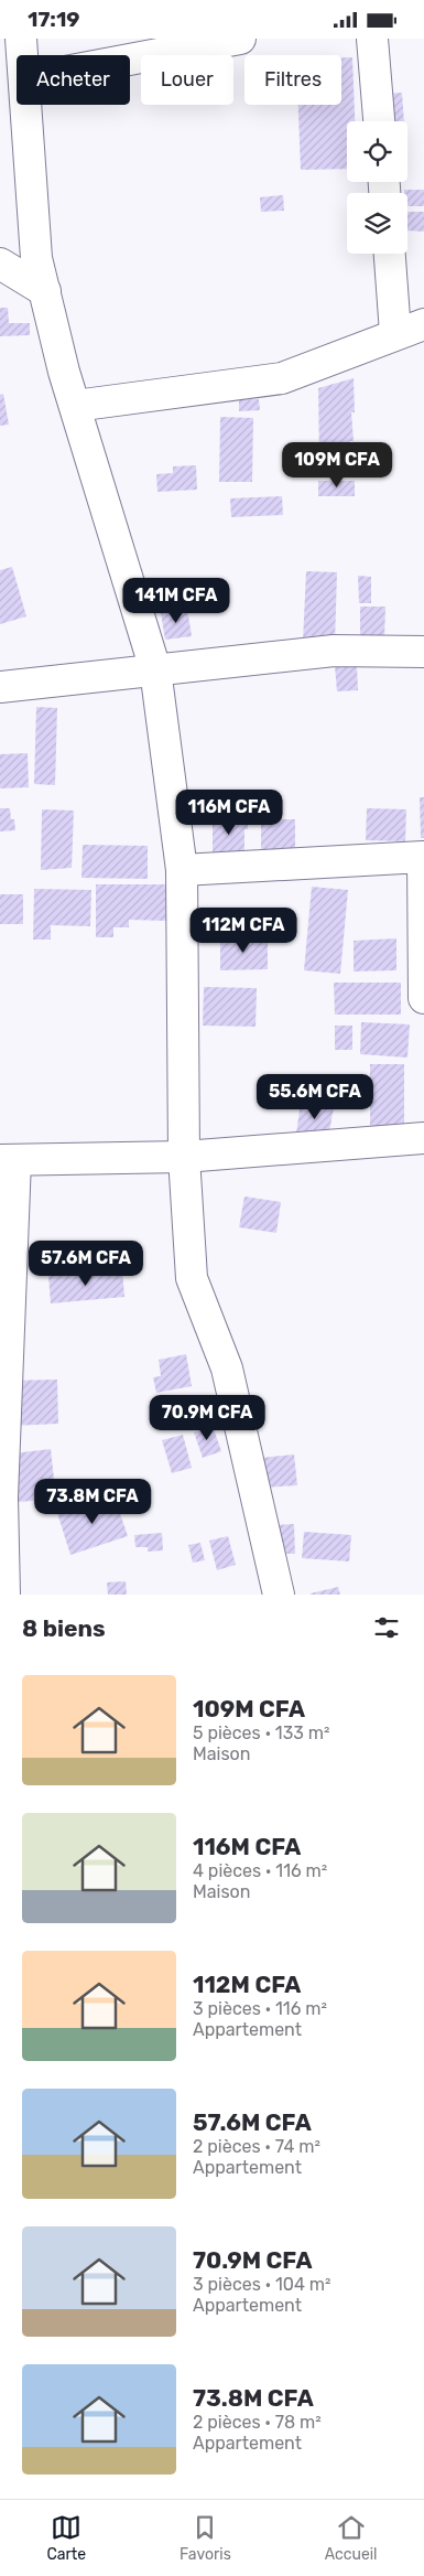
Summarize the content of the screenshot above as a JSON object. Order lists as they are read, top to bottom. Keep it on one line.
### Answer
{"page":{"status":"17:19","chip":["Acheter","Louer","Filtres"],"price":["109M CFA","141M CFA","116M CFA","112M CFA","55.6M CFA","57.6M CFA","70.9M CFA","73.8M CFA"],"heading":"8 biens","list":[{"name":"109M CFA","note":"5 pièces · 133 m² · Maison"},{"name":"116M CFA","note":"4 pièces · 116 m² · Maison"},{"name":"112M CFA","note":"3 pièces · 116 m² · Appartement"},{"name":"57.6M CFA","note":"2 pièces · 74 m² · Appartement"},{"name":"70.9M CFA","note":"3 pièces · 104 m² · Appartement"},{"name":"73.8M CFA","note":"2 pièces · 78 m² · Appartement"}],"tabs":["Carte","Favoris","Accueil"]}}
